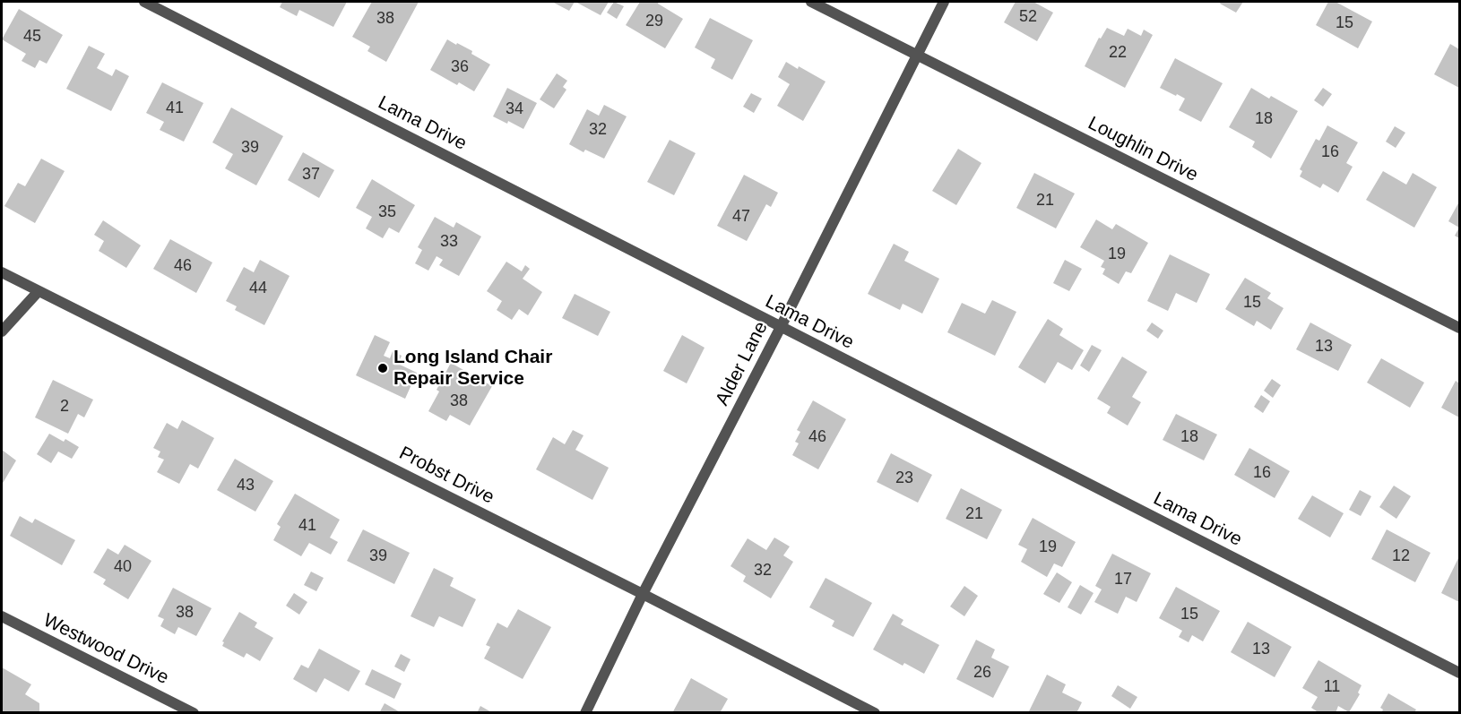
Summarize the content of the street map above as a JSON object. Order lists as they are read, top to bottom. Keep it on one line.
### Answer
{"streets":{"street":["Lama Drive","Loughlin Drive","Alder Lane","Probst Drive","Westwood Drive"]},"crossings":[["Lama Drive","Alder Lane"],["Loughlin Drive","Alder Lane"],["Alder Lane","Probst Drive"]],"places":["Long Island Chair Repair Service"],"house_numbers":["52","38","29","15","45","22","36","41","34","18","32","39","16","37","21","35","47","33","19","46","44","15","13","38","2","46","18","16","23","43","21","41","19","39","12","40","32","17","38","15","13","26","11"]}
